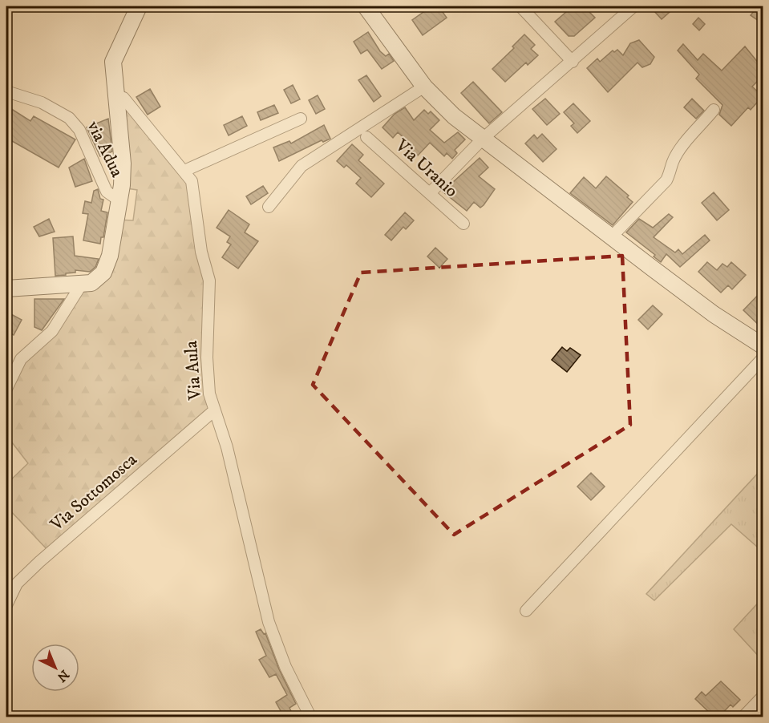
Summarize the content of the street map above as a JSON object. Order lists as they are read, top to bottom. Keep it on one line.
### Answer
{"streets":{"street":["via Adua","Via Uranio","Via Aula","Via Sottomosca"]},"crossings":[["Via Aula","Via Sottomosca"]],"north":"bottom right"}
